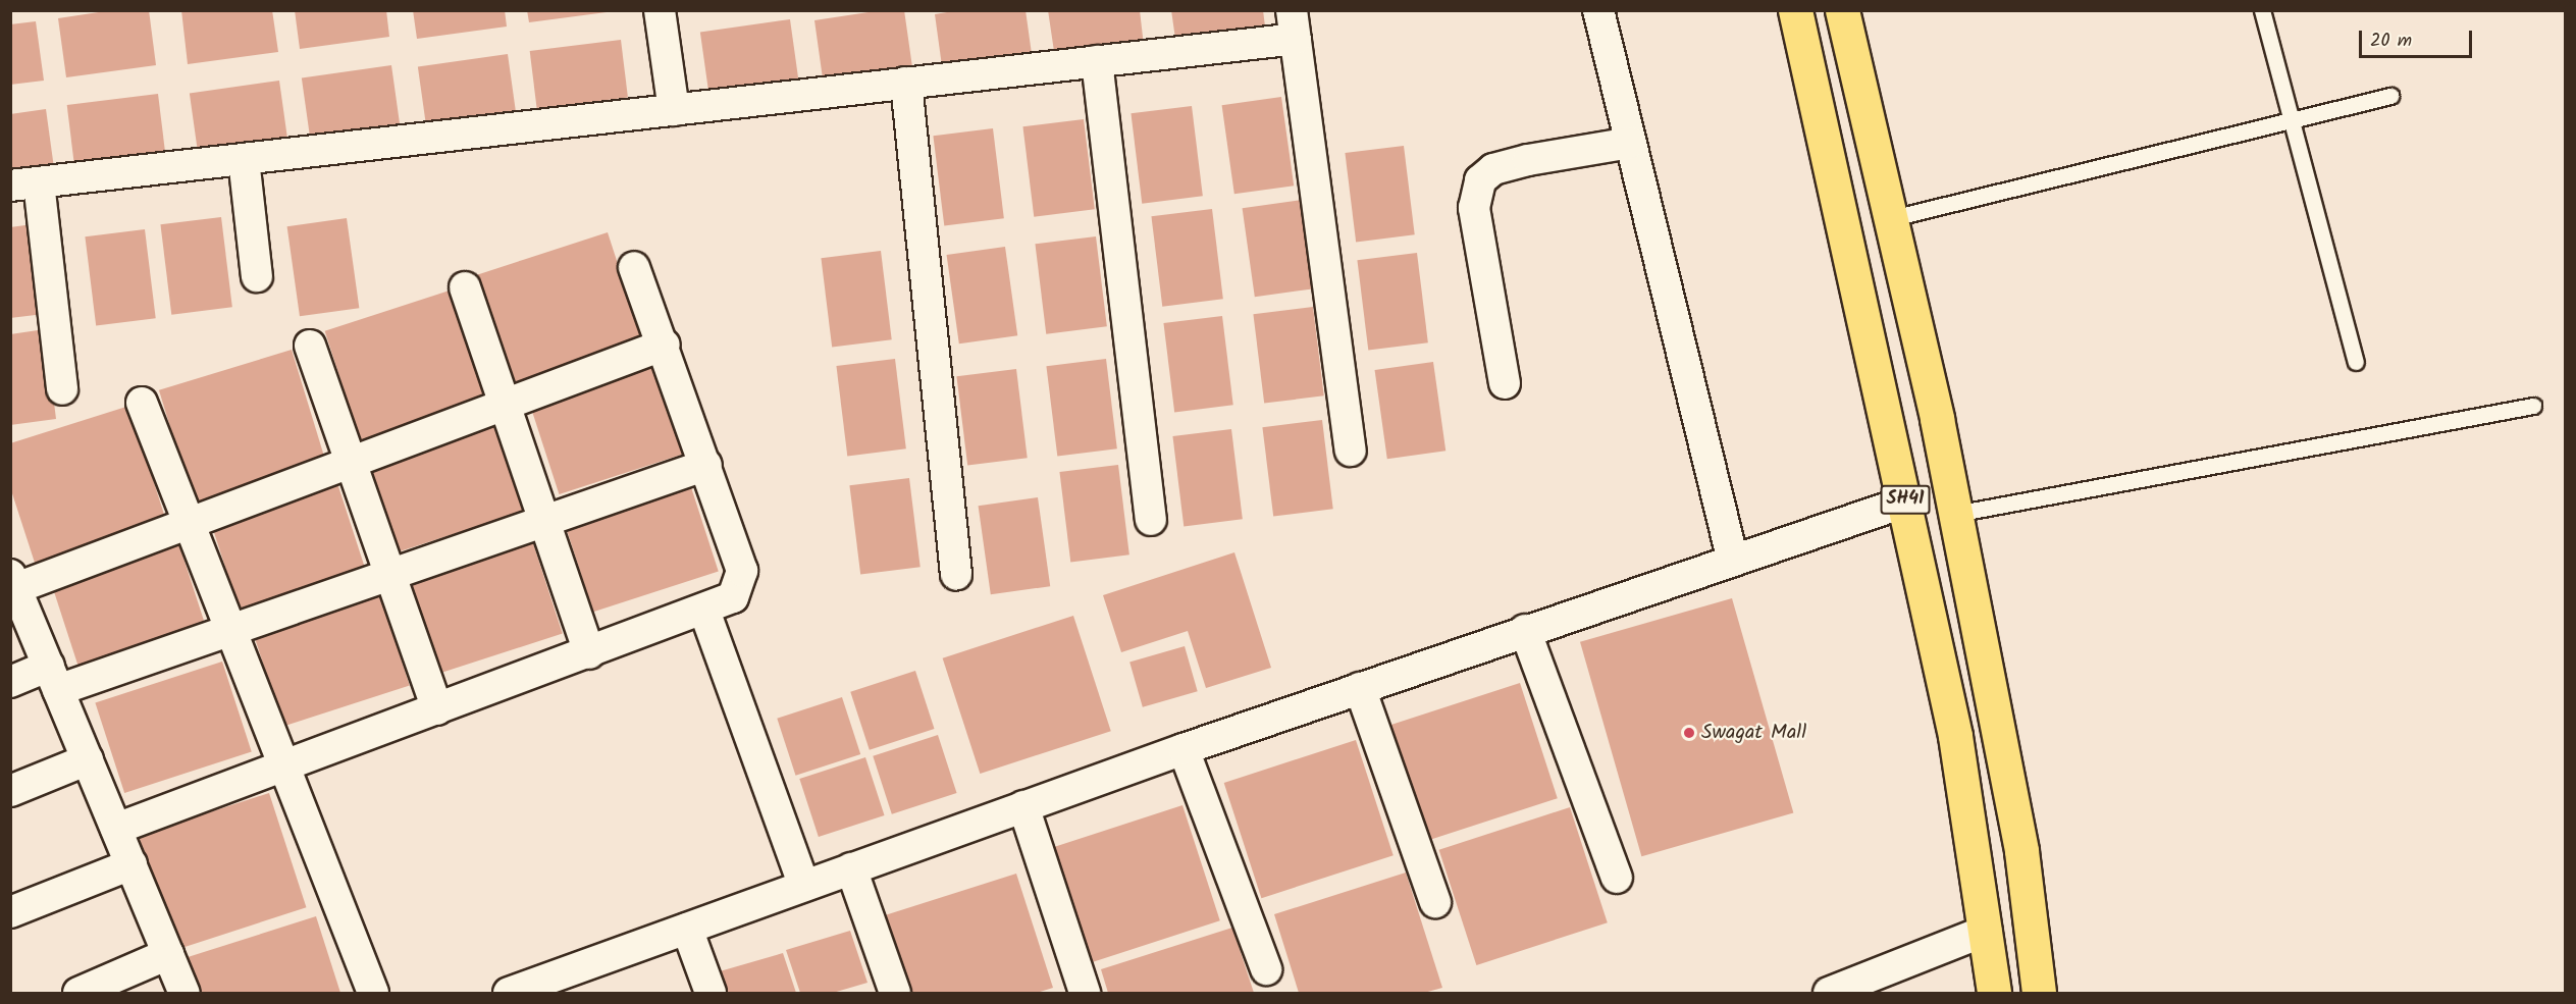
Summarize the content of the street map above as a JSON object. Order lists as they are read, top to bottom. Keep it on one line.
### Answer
{"streets":{"main road":["SH41"]},"places":["Swagat Mall"],"scale_bar":"20 m"}
